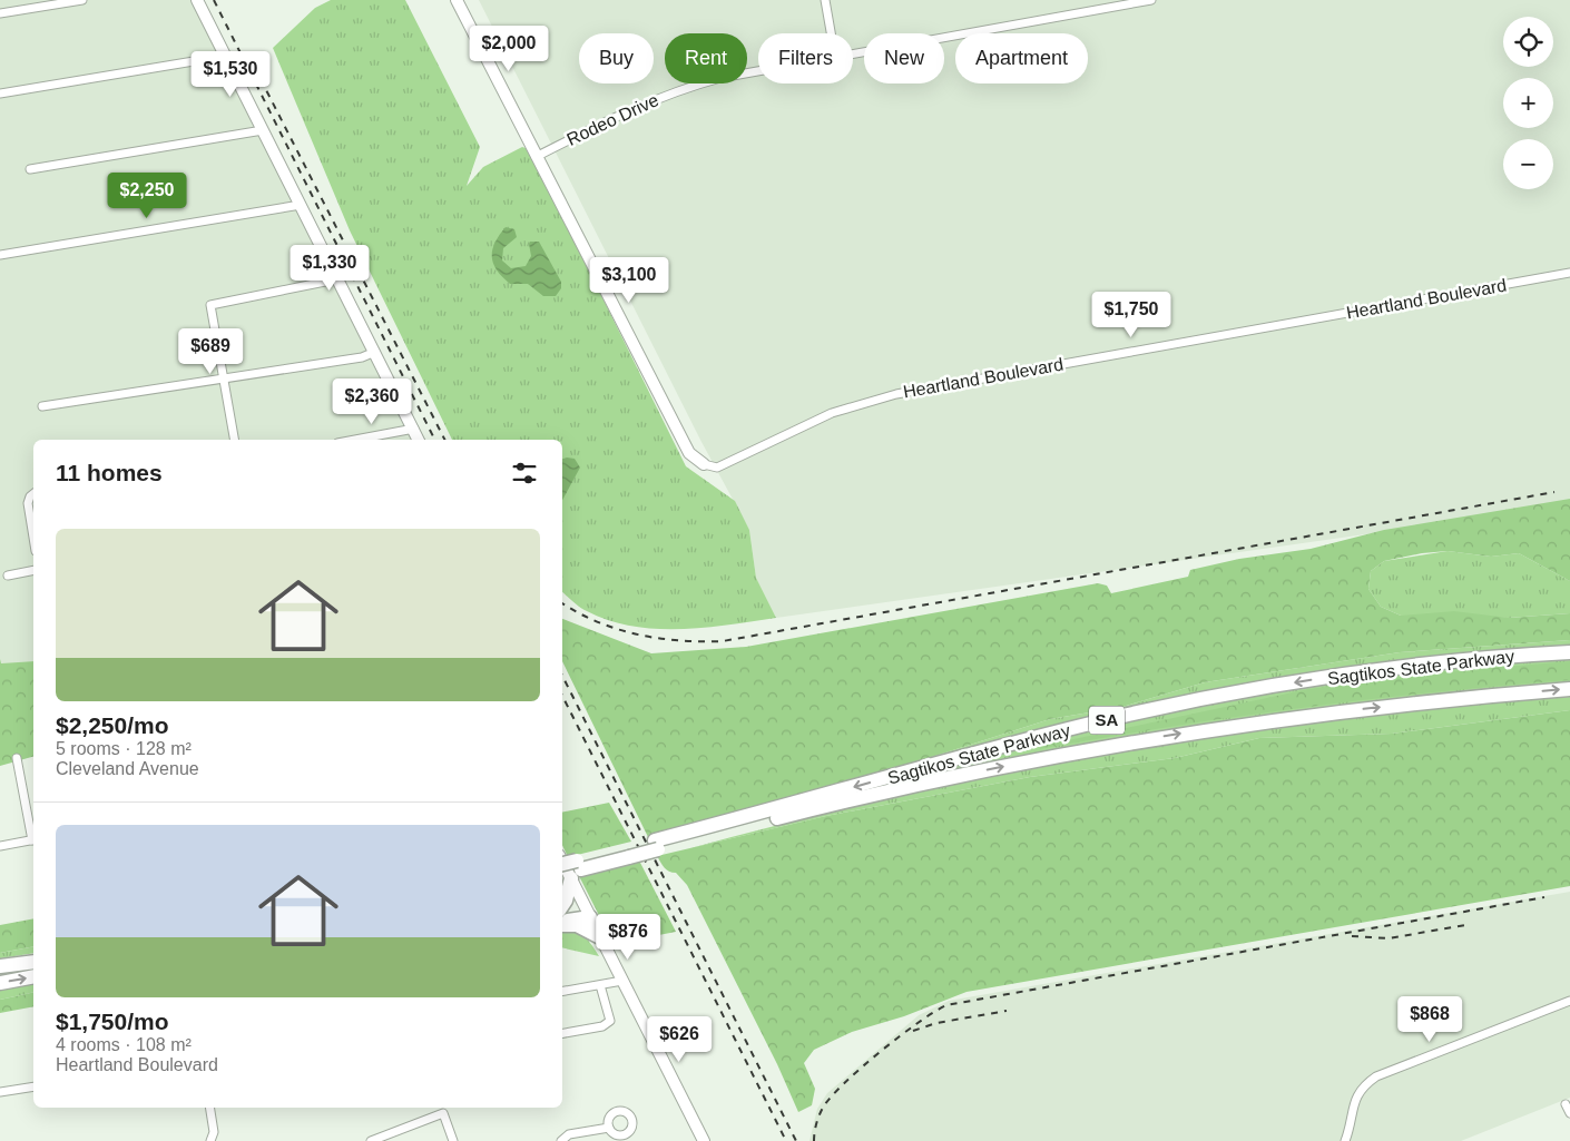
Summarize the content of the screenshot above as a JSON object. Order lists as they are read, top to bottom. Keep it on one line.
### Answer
{"streets":{"highway":["Sagtikos State Parkway","SA"],"street":["Rodeo Drive","Heartland Boulevard"]},"page":{"map_buttons":["+","−"],"price":["$2,000","$1,530","$2,250","$1,330","$3,100","$1,750","$689","$2,360","$876","$868","$626"],"chip":["Buy","Rent","Filters","New","Apartment"],"heading":"11 homes","list":[{"name":"$2,250/mo","note":"5 rooms · 128 m² · Cleveland Avenue"},{"name":"$1,750/mo","note":"4 rooms · 108 m² · Heartland Boulevard"}]}}
